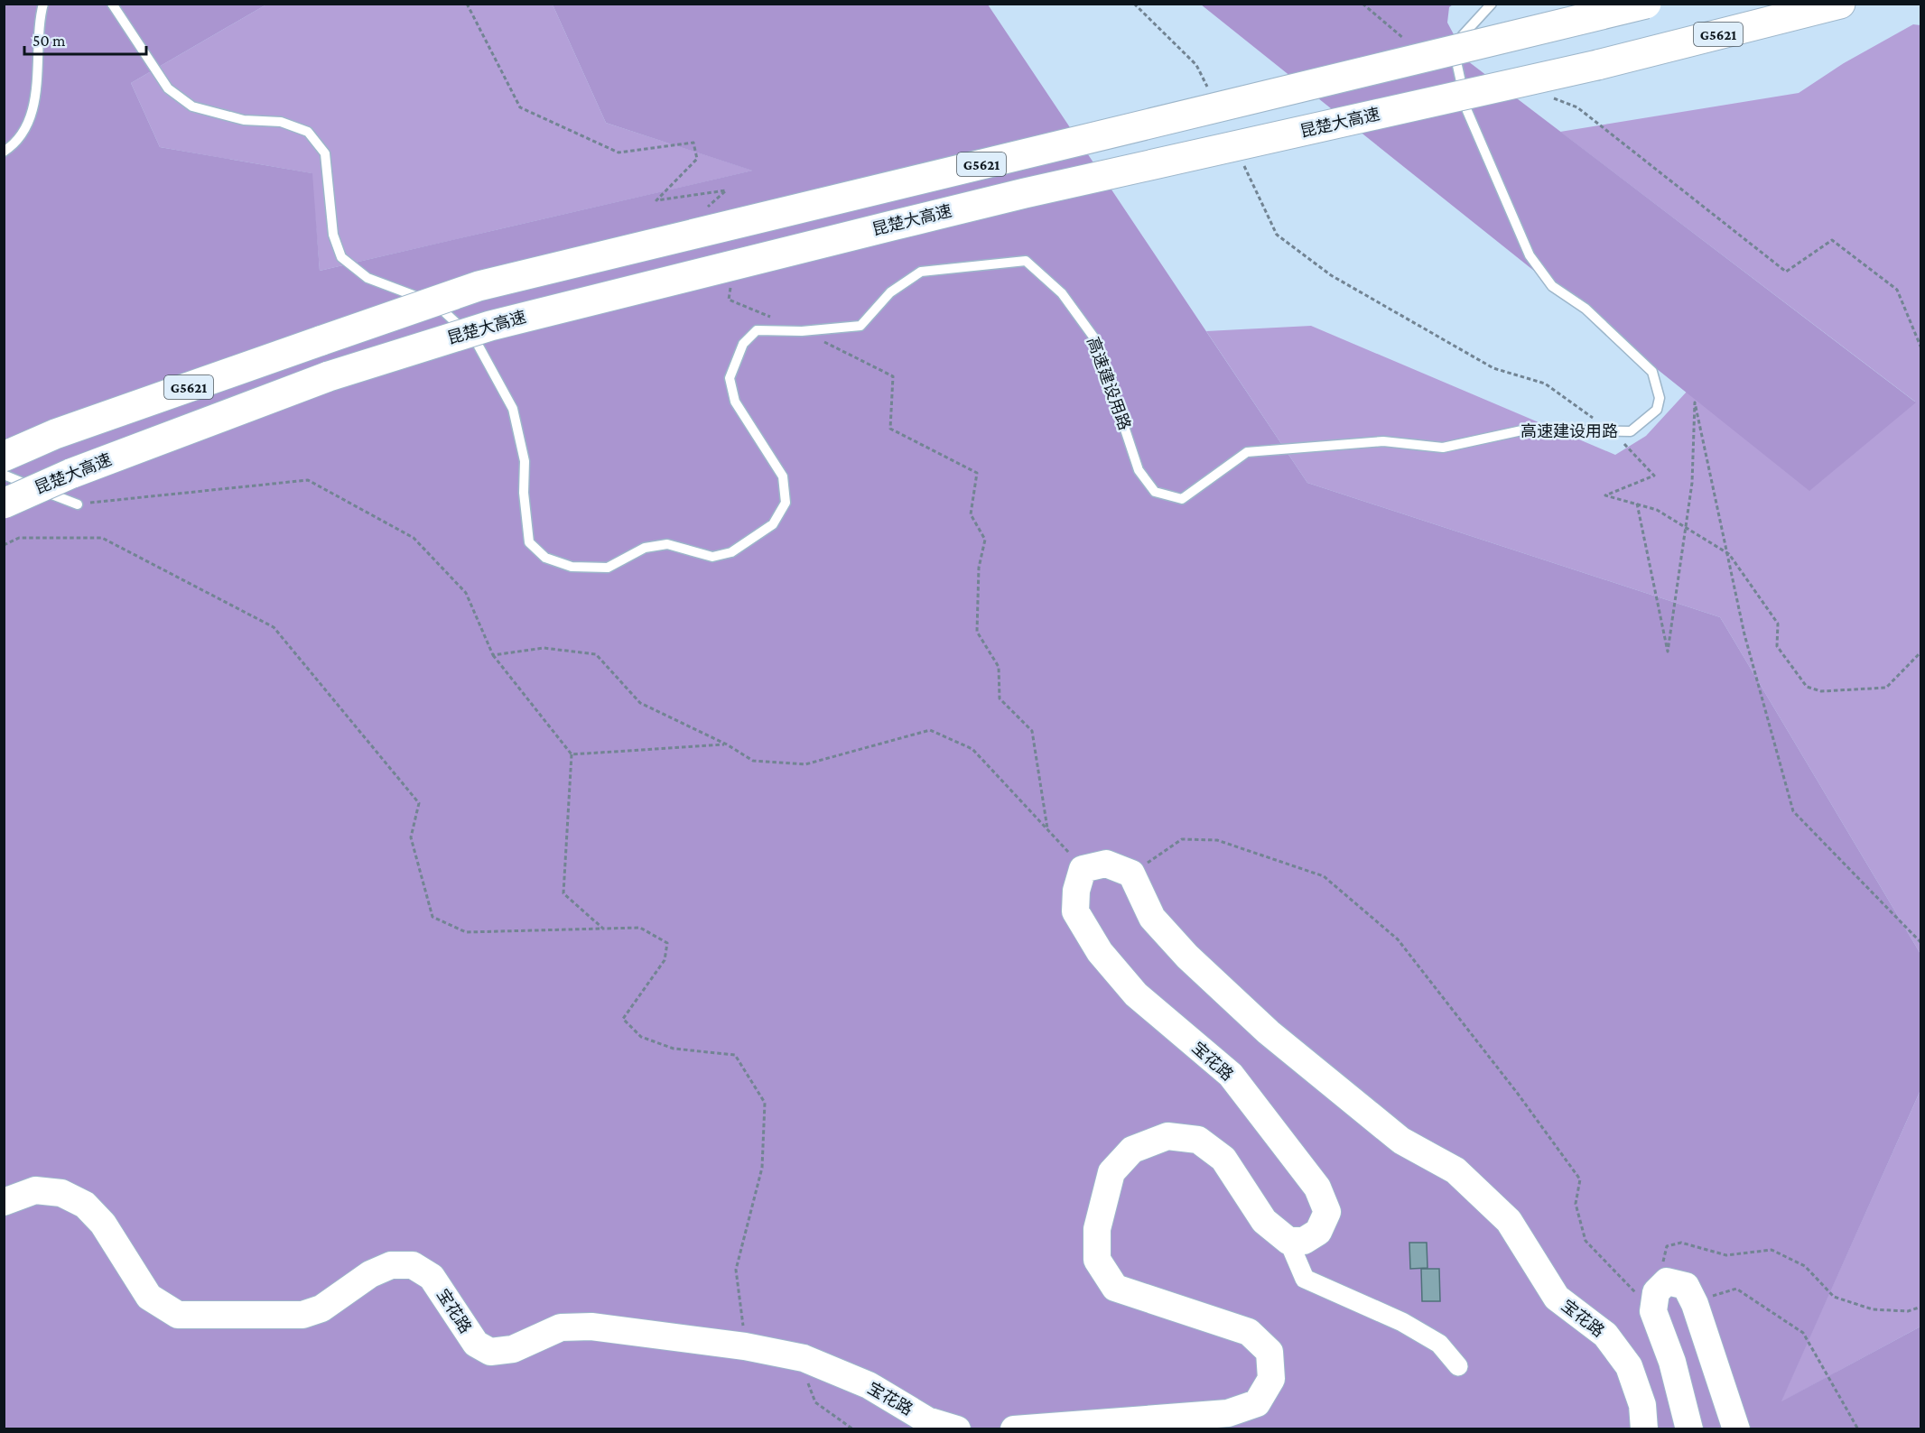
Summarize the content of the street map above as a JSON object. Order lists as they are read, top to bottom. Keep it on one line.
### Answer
{"streets":{"highway":["G5621","昆楚大高速"],"main road":["宝花路"],"lane":["高速建设用路"]},"scale_bar":"50 m"}
